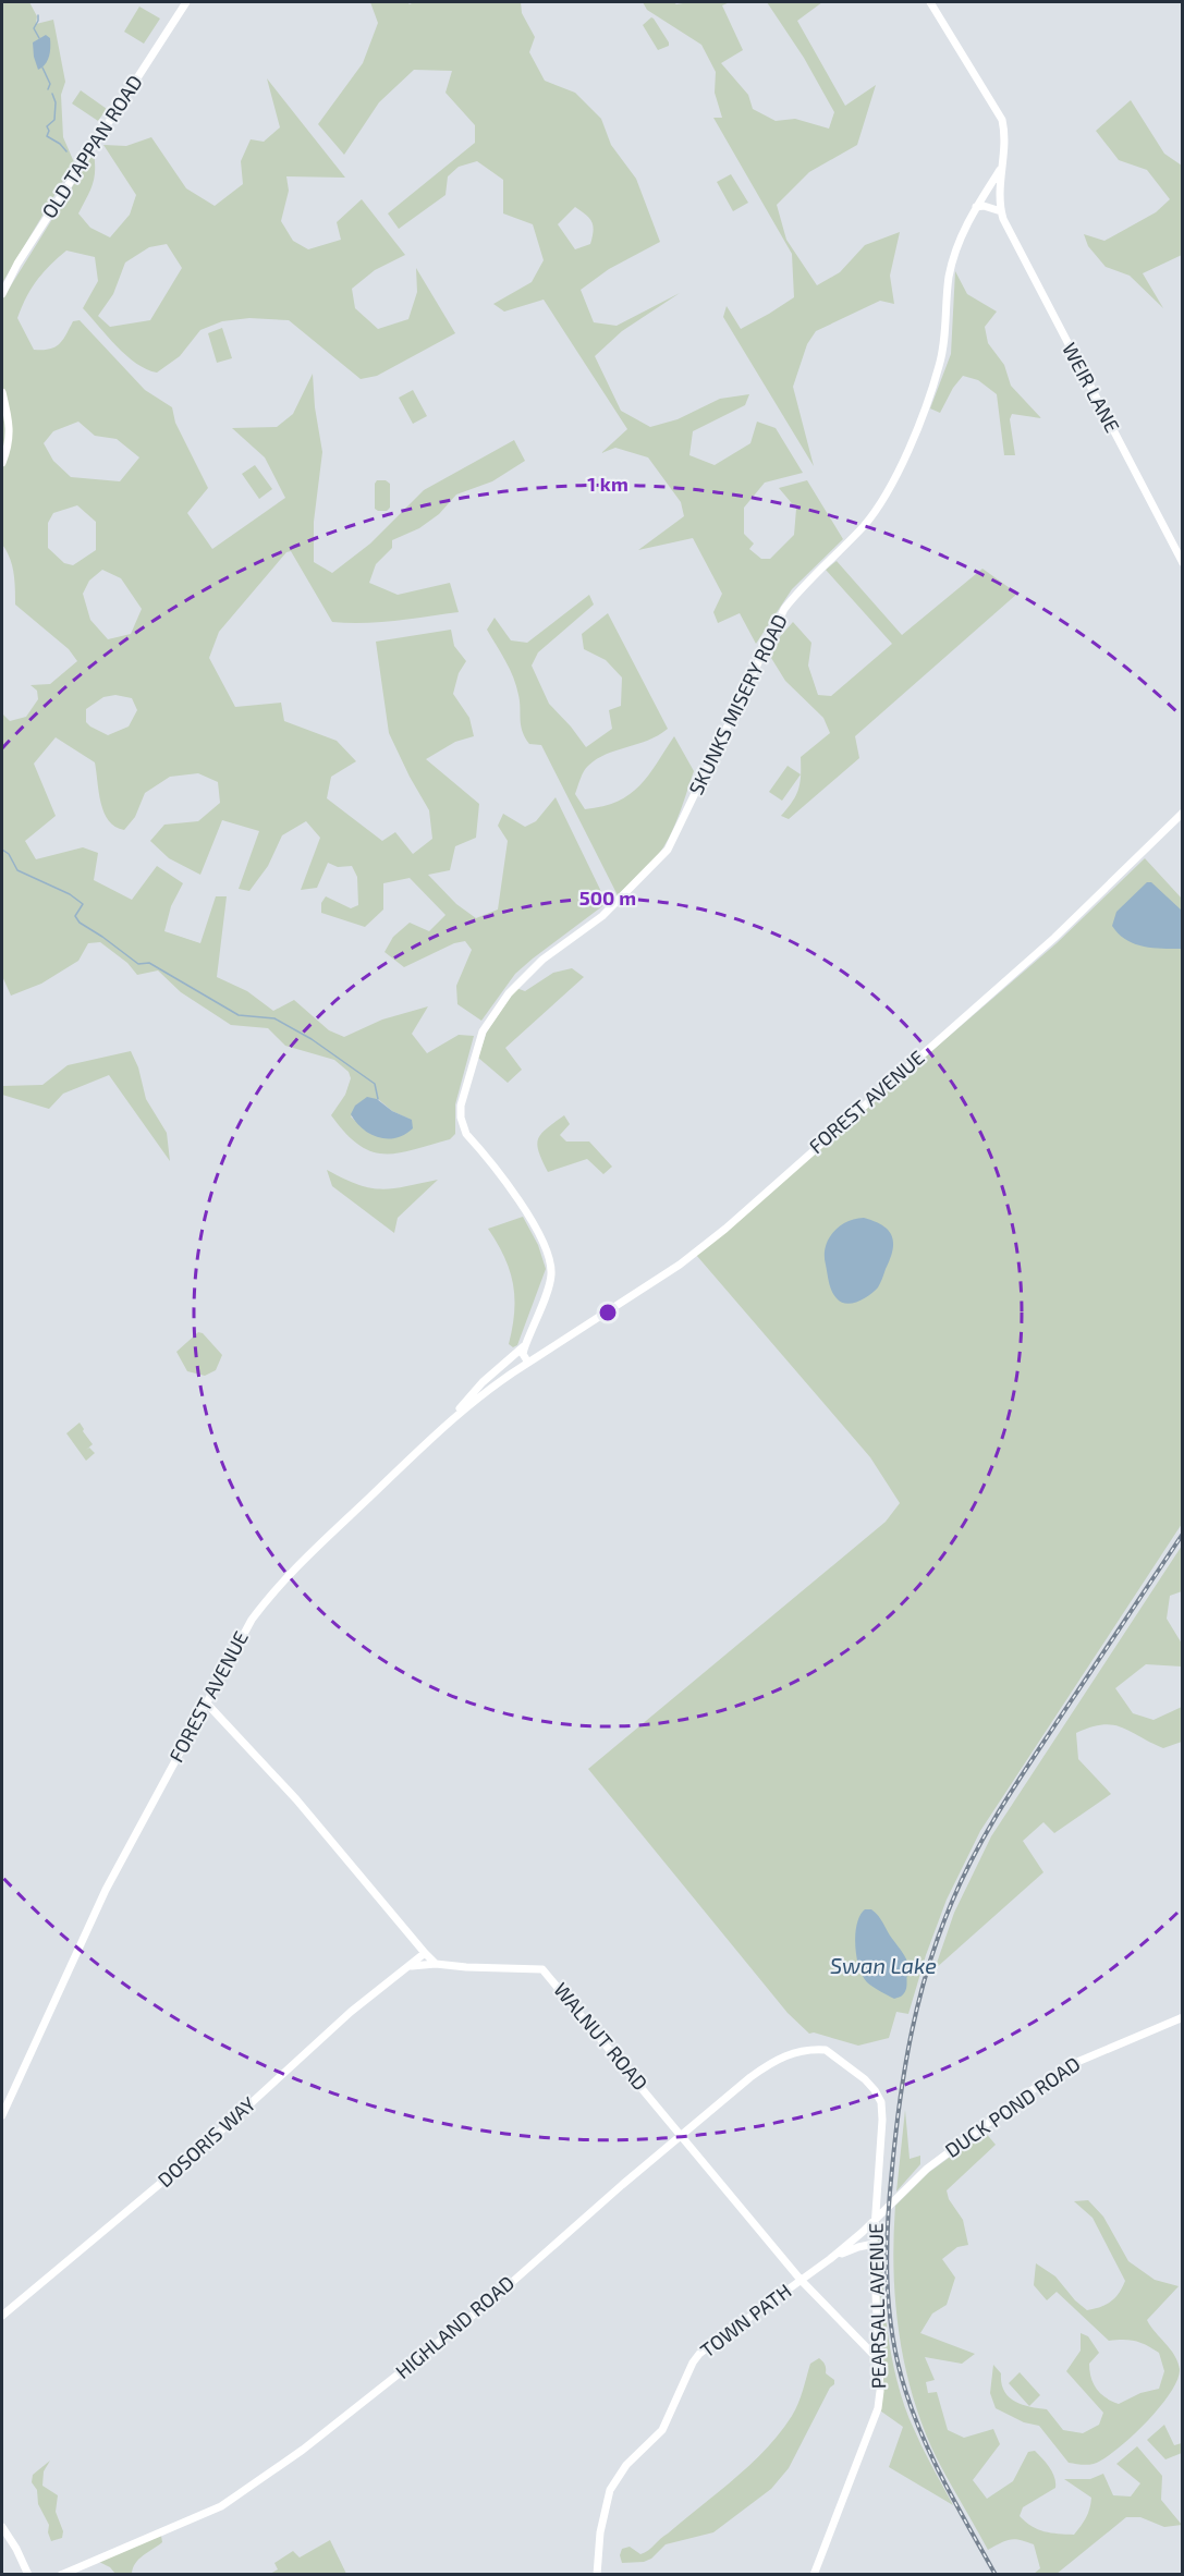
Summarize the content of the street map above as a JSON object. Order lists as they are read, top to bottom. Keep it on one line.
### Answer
{"streets":{"street":["OLD TAPPAN ROAD","WEIR LANE","SKUNKS MISERY ROAD","FOREST AVENUE","WALNUT ROAD","DUCK POND ROAD","DOSORIS WAY","PEARSALL AVENUE","TOWN PATH","HIGHLAND ROAD"]},"crossings":[["WEIR LANE","SKUNKS MISERY ROAD"],["WALNUT ROAD","PEARSALL AVENUE"],["WALNUT ROAD","TOWN PATH"],["WALNUT ROAD","HIGHLAND ROAD"],["DUCK POND ROAD","TOWN PATH"],["PEARSALL AVENUE","TOWN PATH"],["PEARSALL AVENUE","HIGHLAND ROAD"]],"water":["Swan Lake"],"rings":["1 km","500 m"]}
